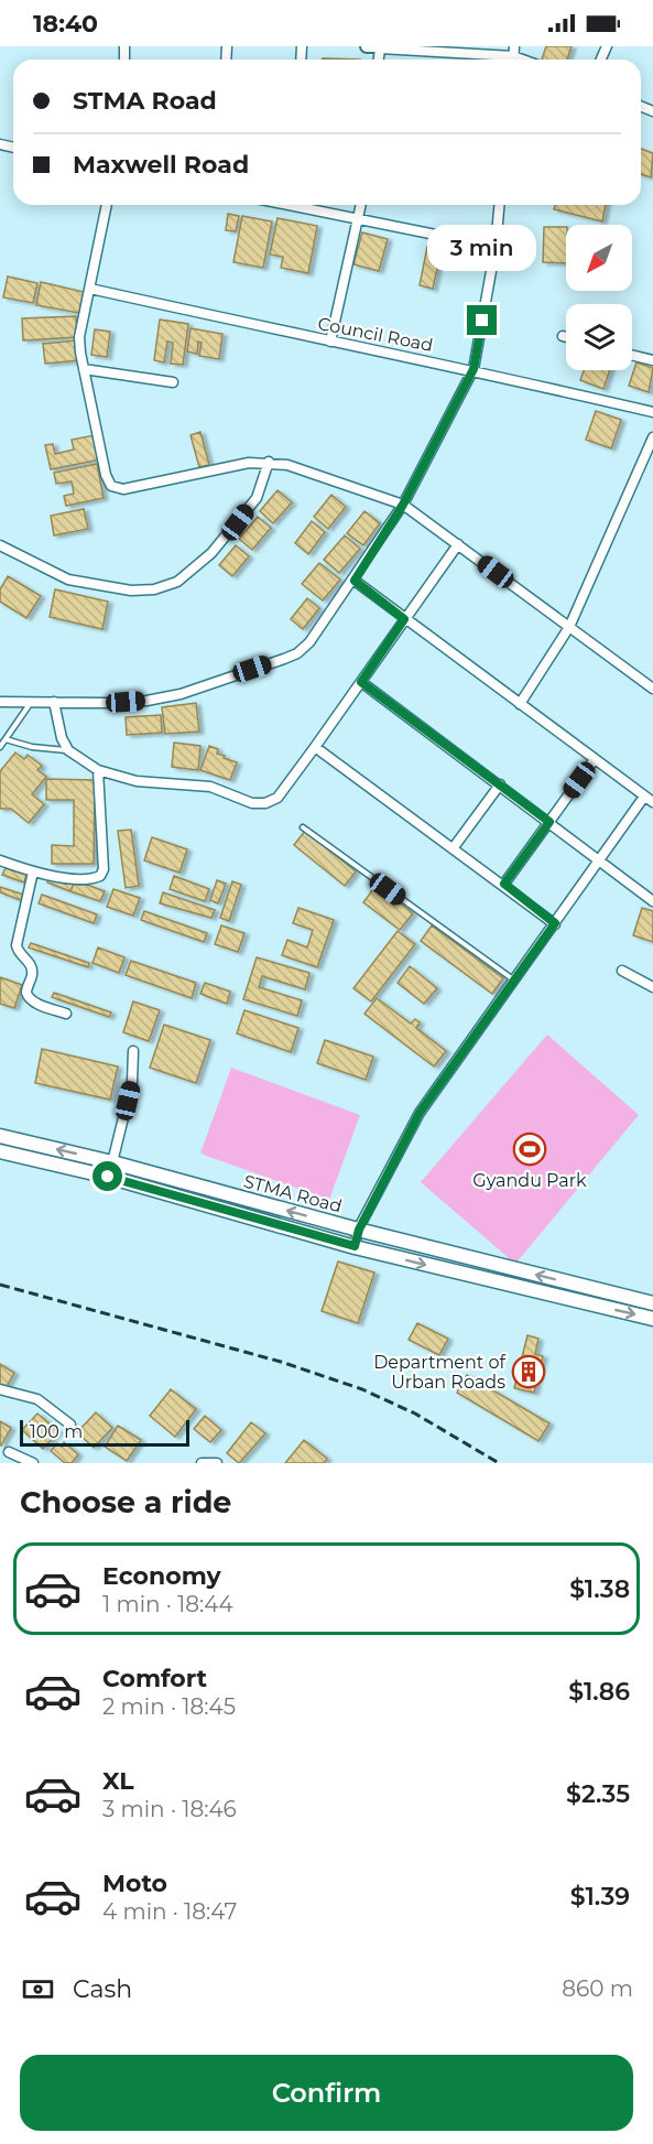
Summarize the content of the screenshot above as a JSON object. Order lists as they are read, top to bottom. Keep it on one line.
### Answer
{"streets":{"main road":["STMA Road"],"street":["Council Road"]},"places":{"sports":["Gyandu Park"],"building":["Department of Urban Roads"]},"scale_bar":"100 m","north":"bottom left","page":{"status":"18:40","banner":["STMA Road","Maxwell Road"],"bubble":"3 min","scale":"100 m","heading":"Choose a ride","list":[{"name":"Economy","note":"1 min · 18:44","value":"$1.38"},{"name":"Comfort","note":"2 min · 18:45","value":"$1.86"},{"name":"XL","note":"3 min · 18:46","value":"$2.35"},{"name":"Moto","note":"4 min · 18:47","value":"$1.39"}],"pay":["Cash","860 m"],"buttons":"Confirm"}}
